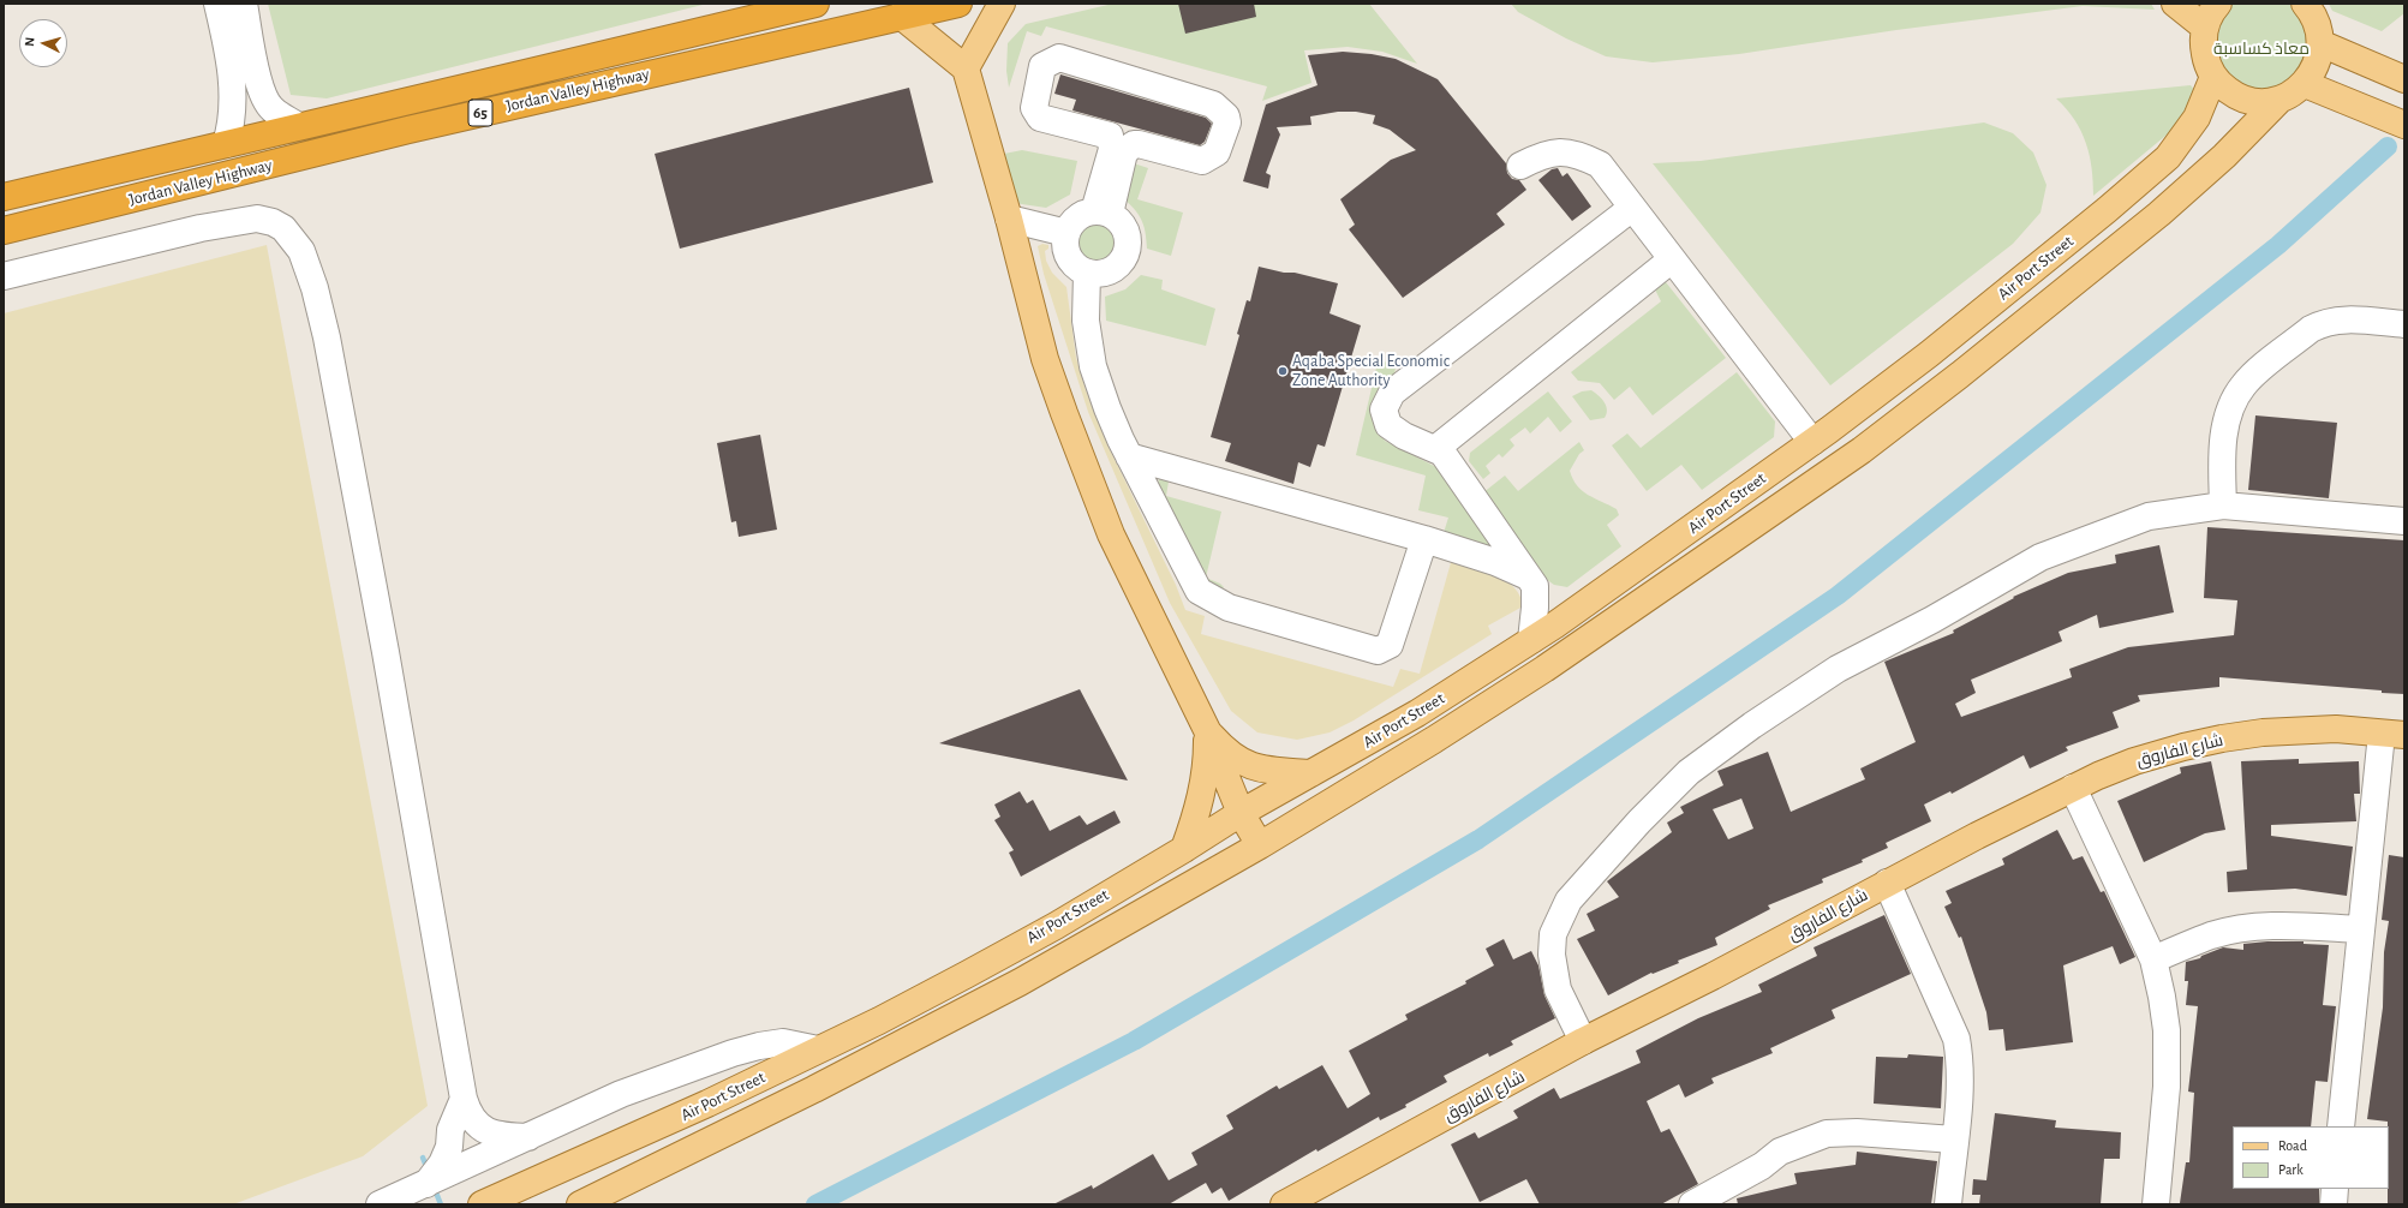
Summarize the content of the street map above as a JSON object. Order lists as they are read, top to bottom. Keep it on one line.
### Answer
{"streets":{"highway":["Jordan Valley Highway","65"],"main road":["Air Port Street","شارع الفاروق"]},"parks":["معاذ كساسبة"],"places":["Aqaba Special Economic Zone Authority"],"legend":["Road","Park"],"north":"left"}
